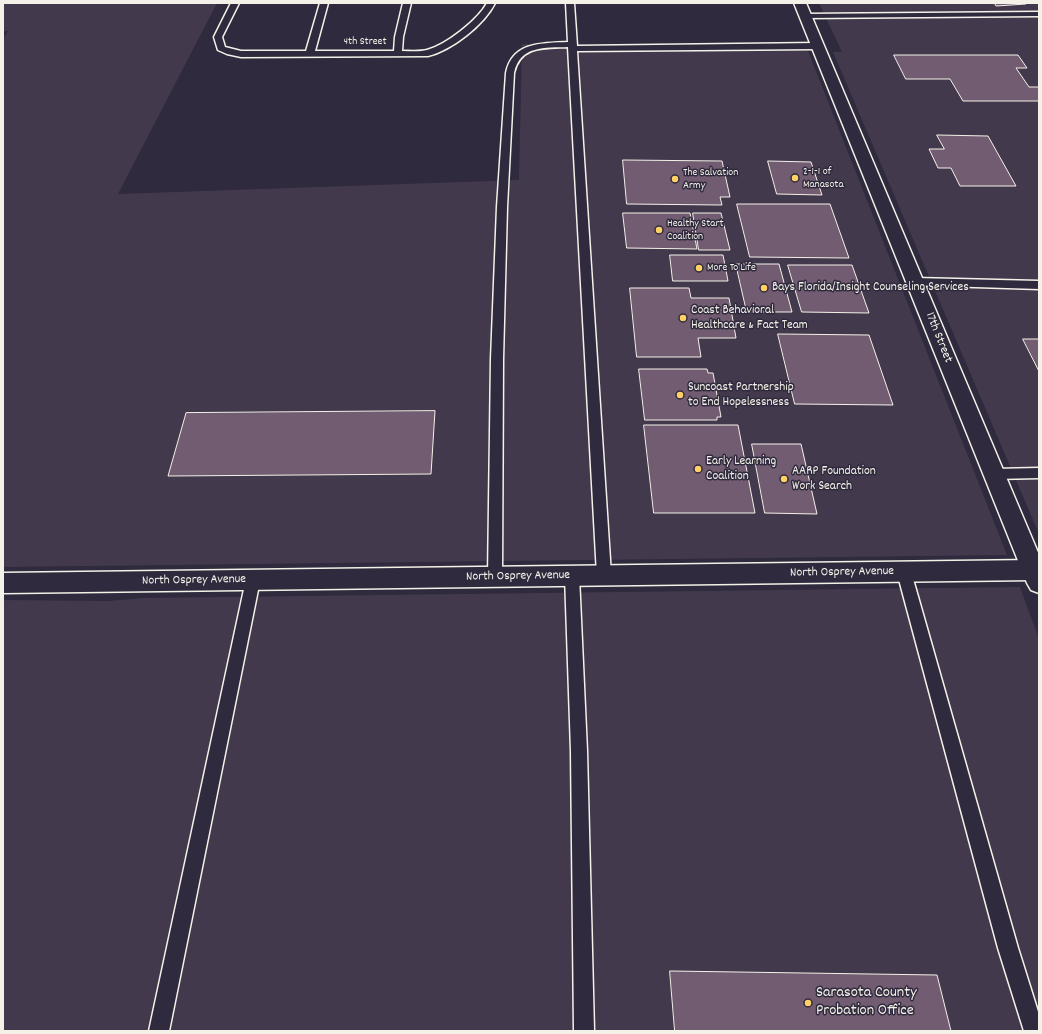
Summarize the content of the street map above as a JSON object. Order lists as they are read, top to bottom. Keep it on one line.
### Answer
{"streets":{"street":["17th Street","North Osprey Avenue"],"lane":["4th Street"]},"crossings":[["17th Street","North Osprey Avenue"]],"places":["2-1-1 of Manasota","The Salvation Army","Healthy Start Coalition","More To Life","Bays Florida/Insight Counseling Services","Coast Behavioral Healthcare & Fact Team","Suncoast Partnership to End Hopelessness","Early Learning Coalition","AARP Foundation Work Search","Sarasota County Probation Office"]}
